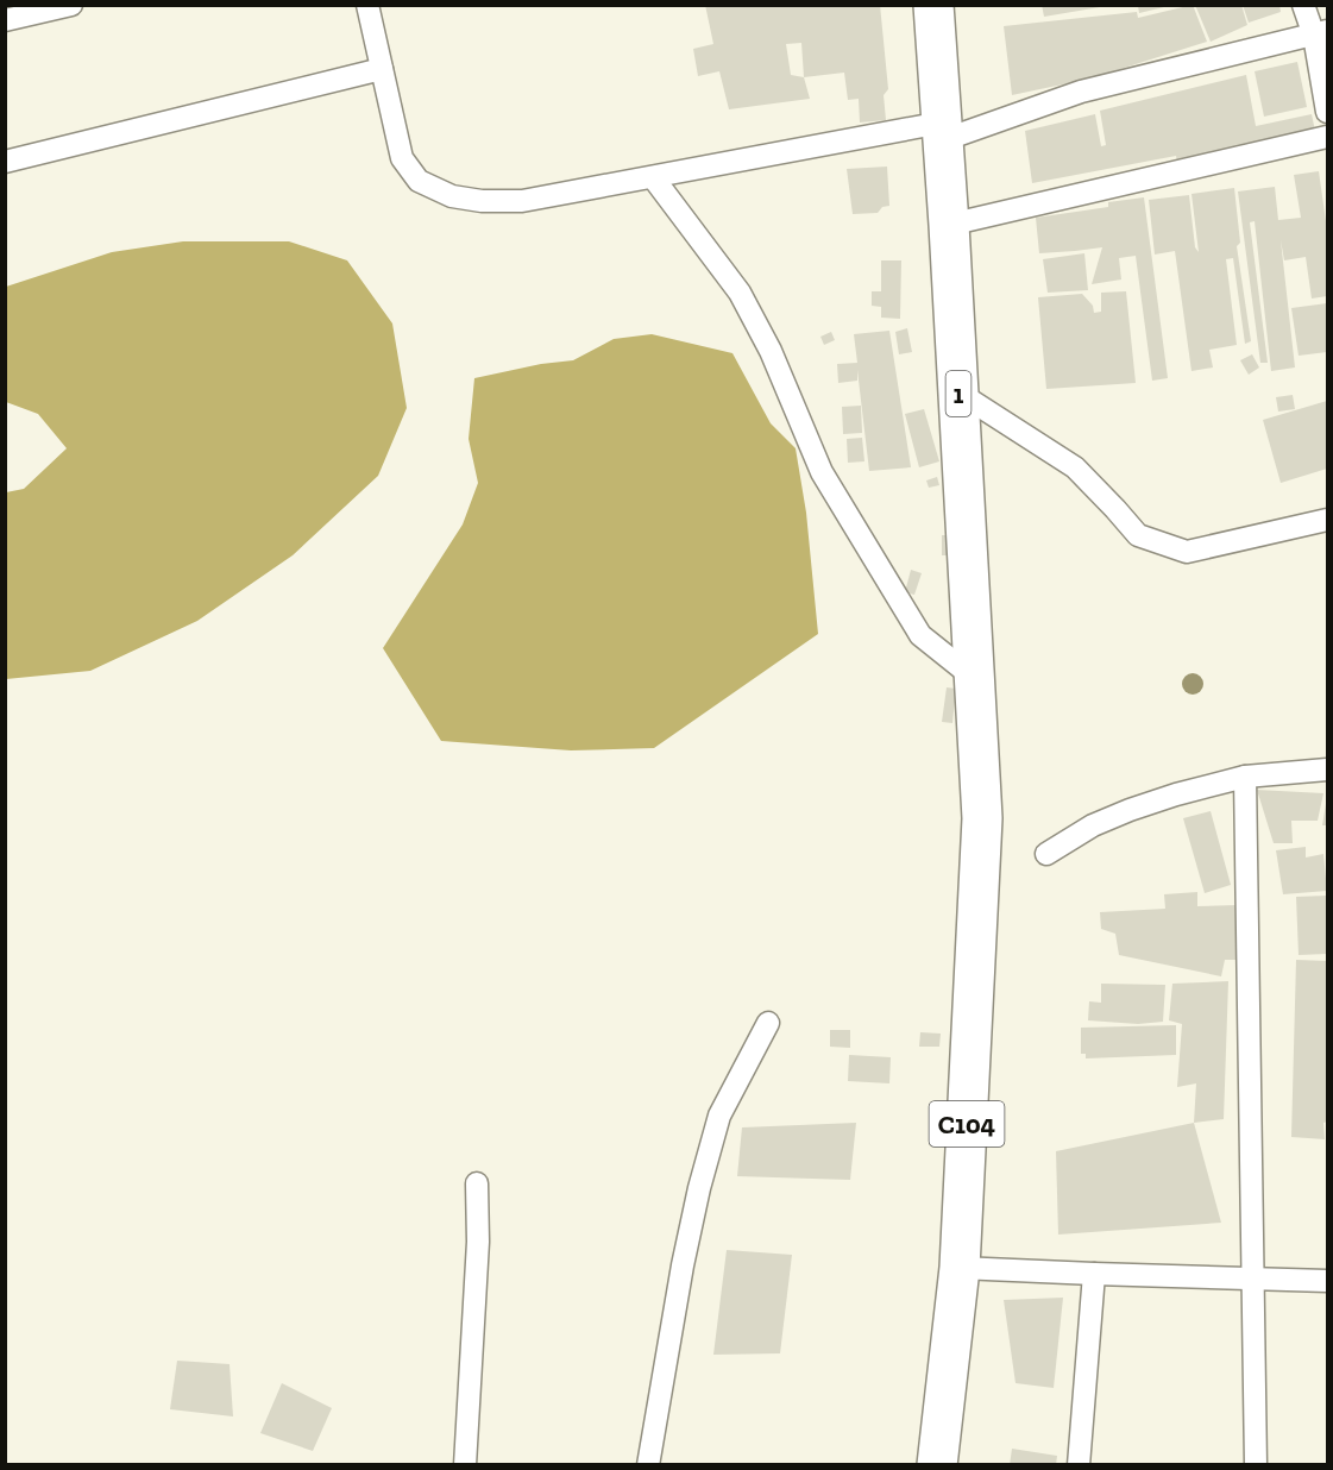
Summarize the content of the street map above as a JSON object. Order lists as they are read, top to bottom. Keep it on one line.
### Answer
{"streets":{"highway":["1","C104"]},"crossings":[["1","C104"]]}
